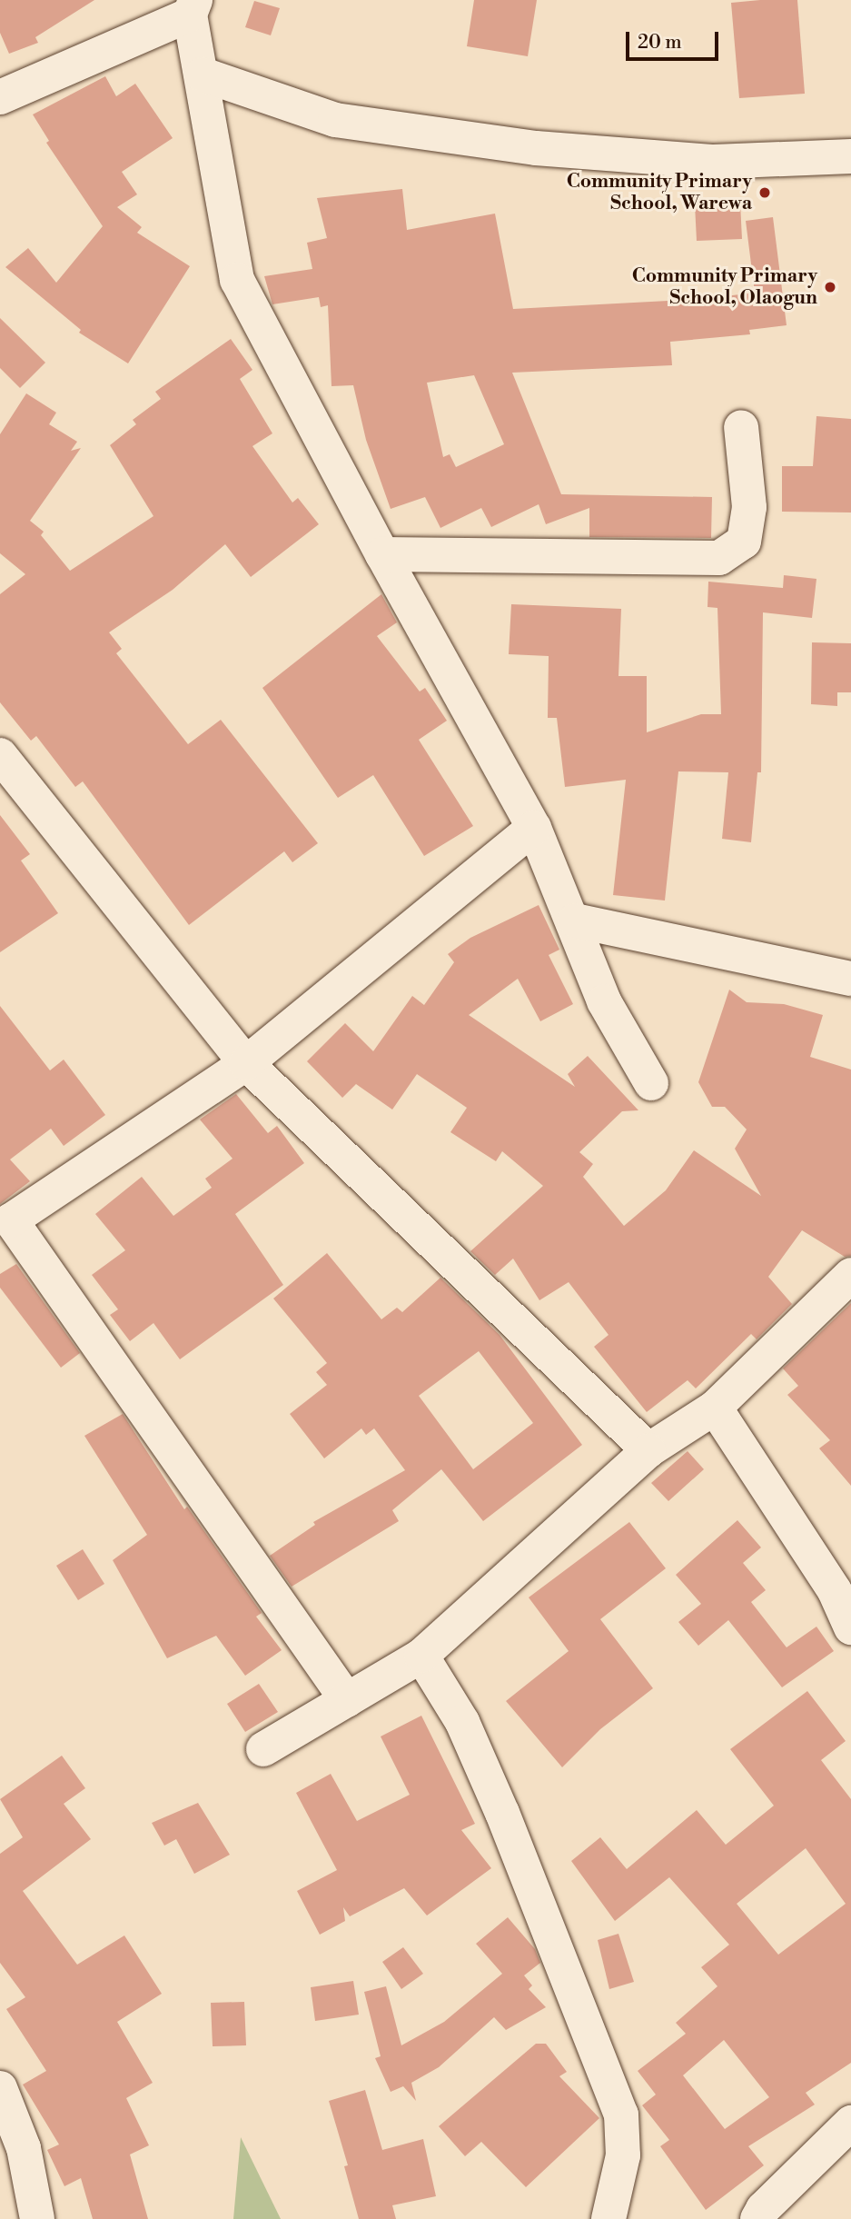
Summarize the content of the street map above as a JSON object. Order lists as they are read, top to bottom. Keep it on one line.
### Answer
{"places":["Community Primary School, Warewa","Community Primary School, Olaogun"],"scale_bar":"20 m"}
